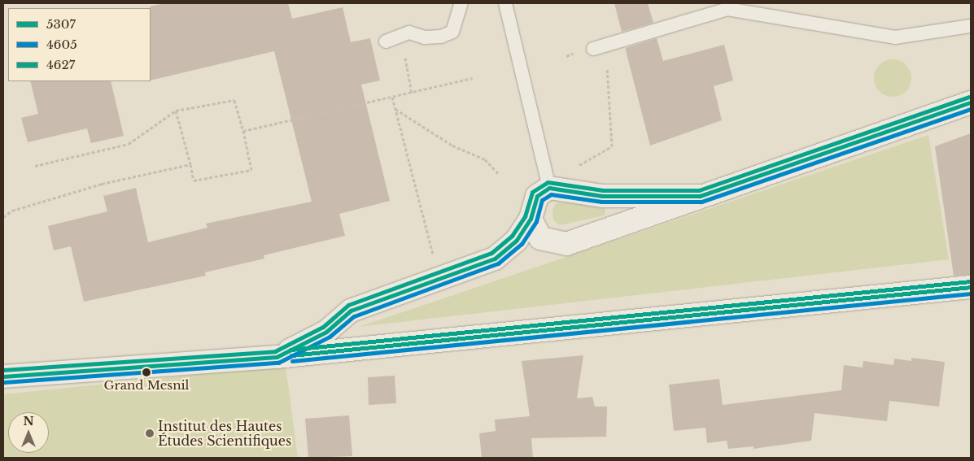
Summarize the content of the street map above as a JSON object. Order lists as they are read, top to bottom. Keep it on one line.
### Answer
{"places":["Grand Mesnil","Institut des Hautes Études Scientifiques"],"lines":["transit line 4627","transit line 5307","transit line 4605"],"legend":["5307","4605","4627"],"north":"top"}
